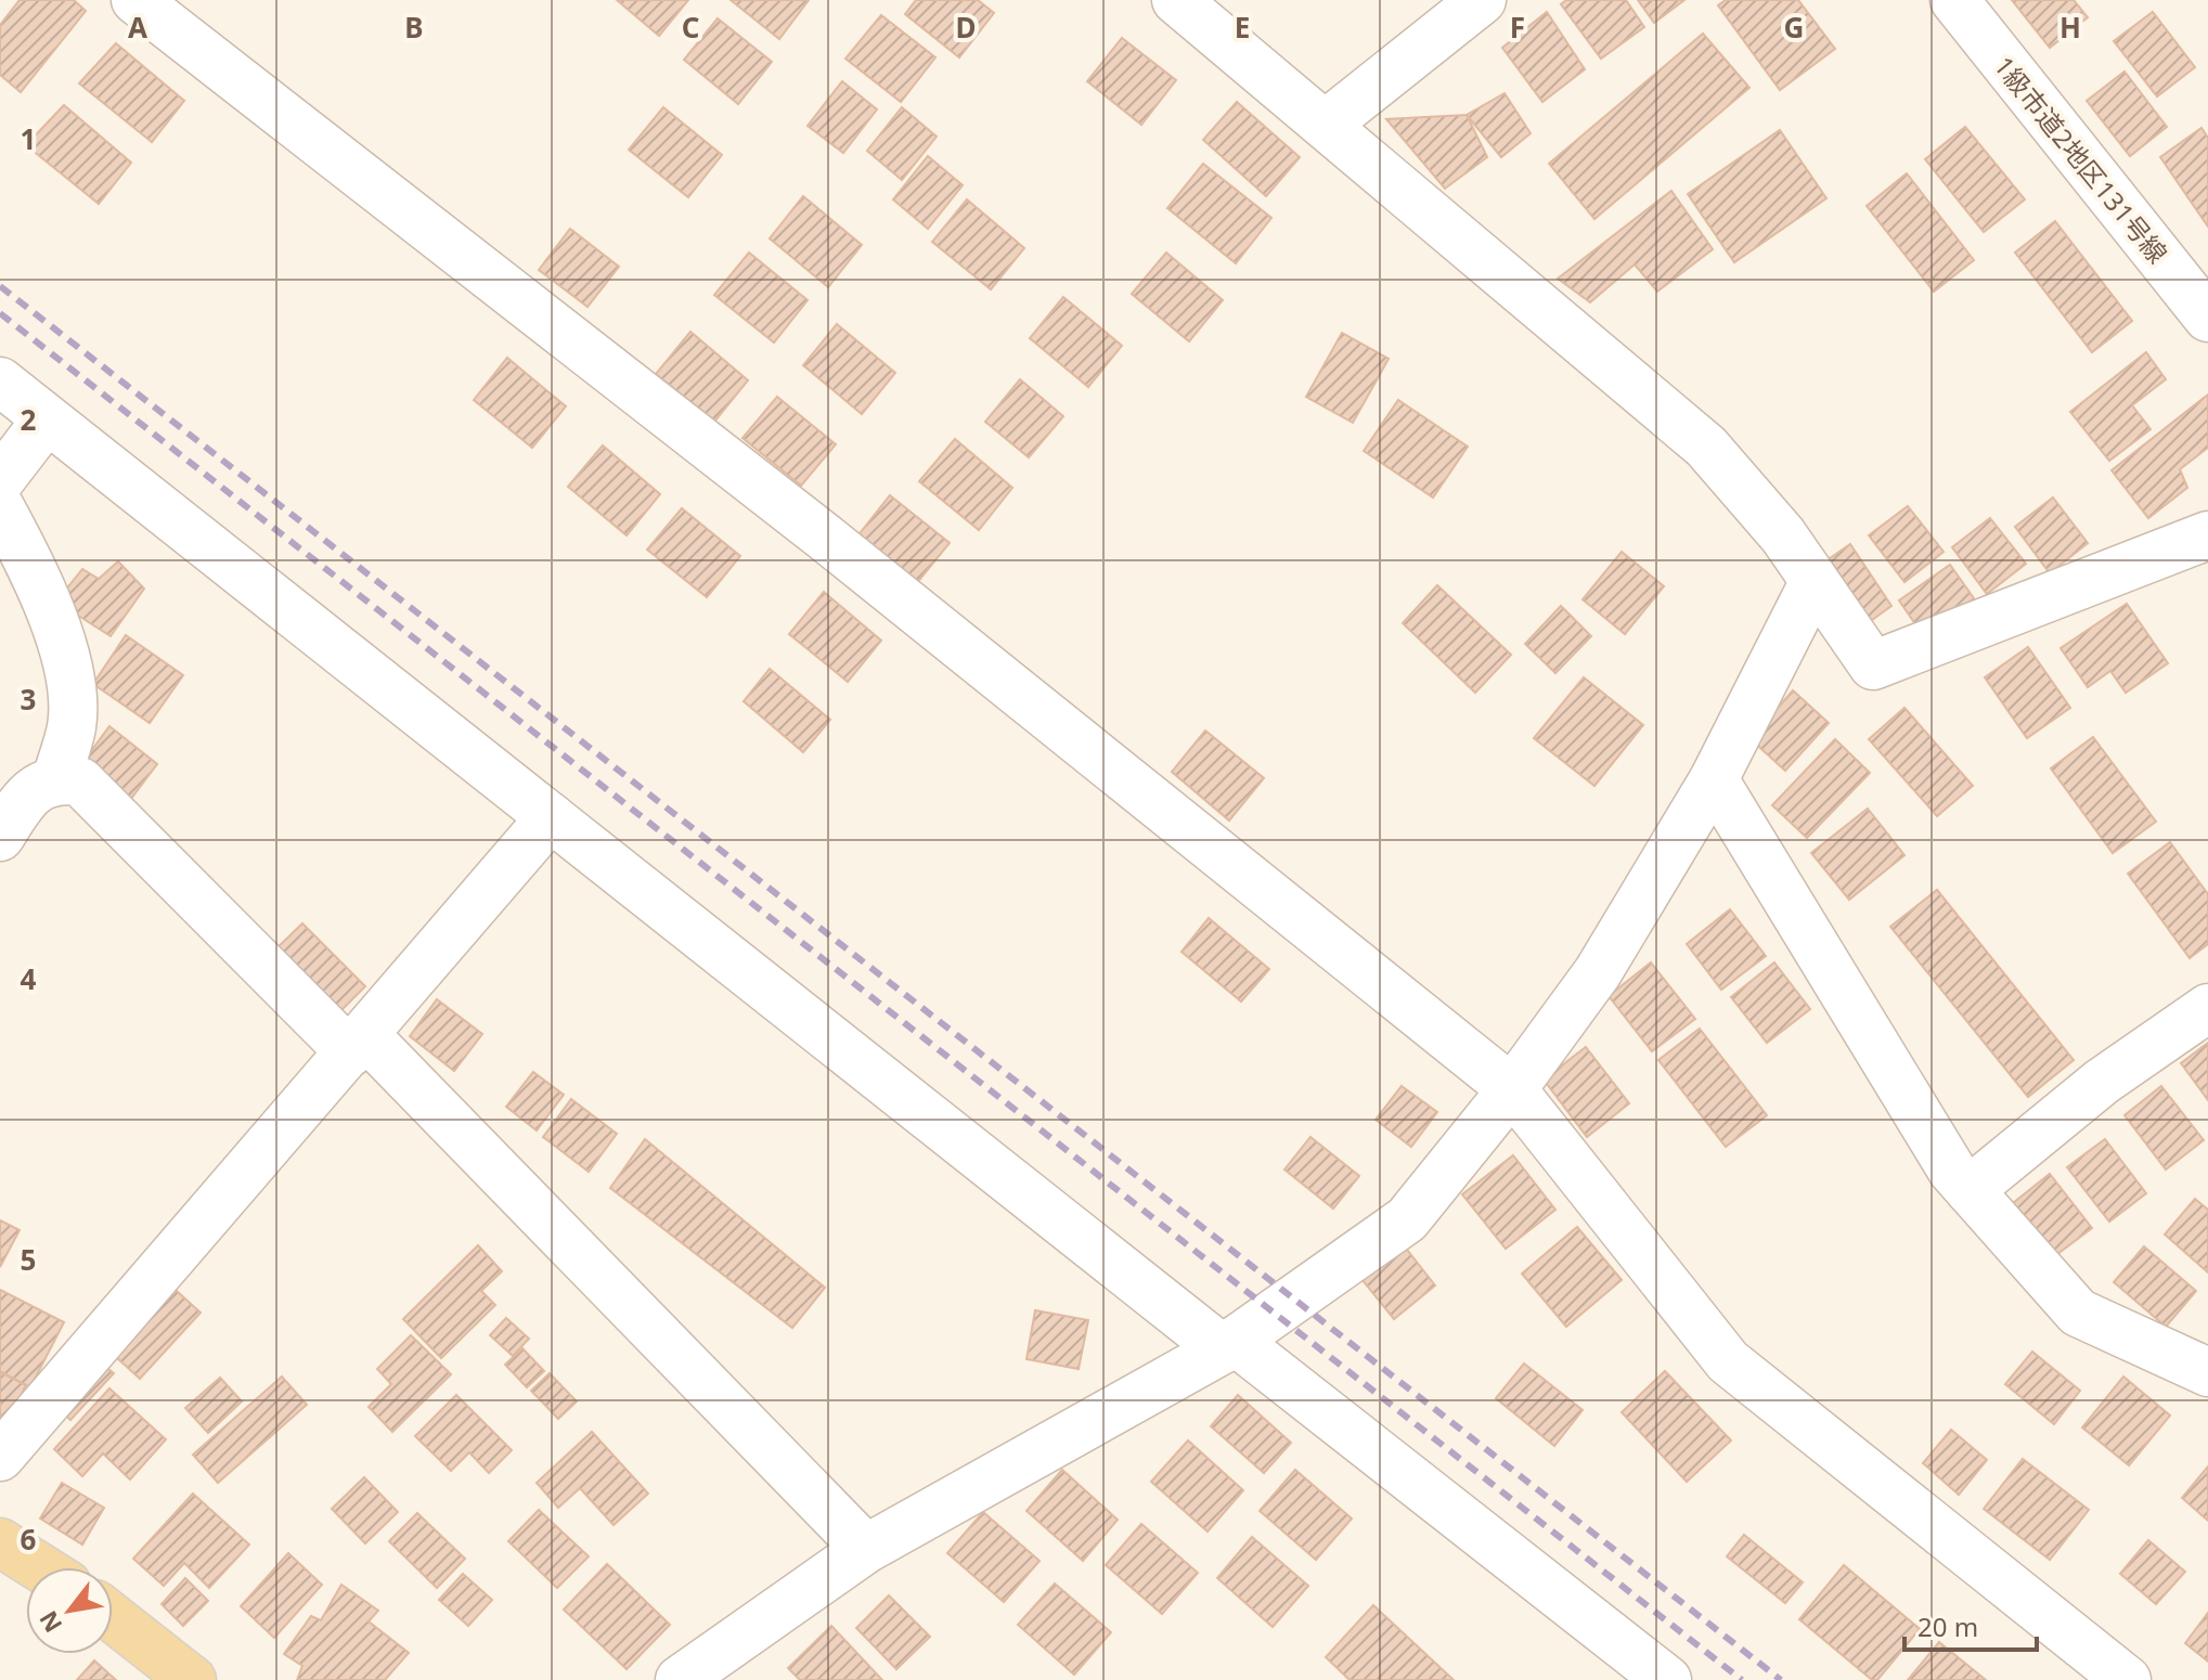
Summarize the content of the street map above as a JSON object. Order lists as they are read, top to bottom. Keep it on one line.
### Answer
{"streets":{"street":["1級市道2地区131号線"]},"scale_bar":"20 m","north":"bottom left","grid":{"columns":["A","B","C","D","E","F","G","H"],"rows":["1","2","3","4","5","6"]}}
